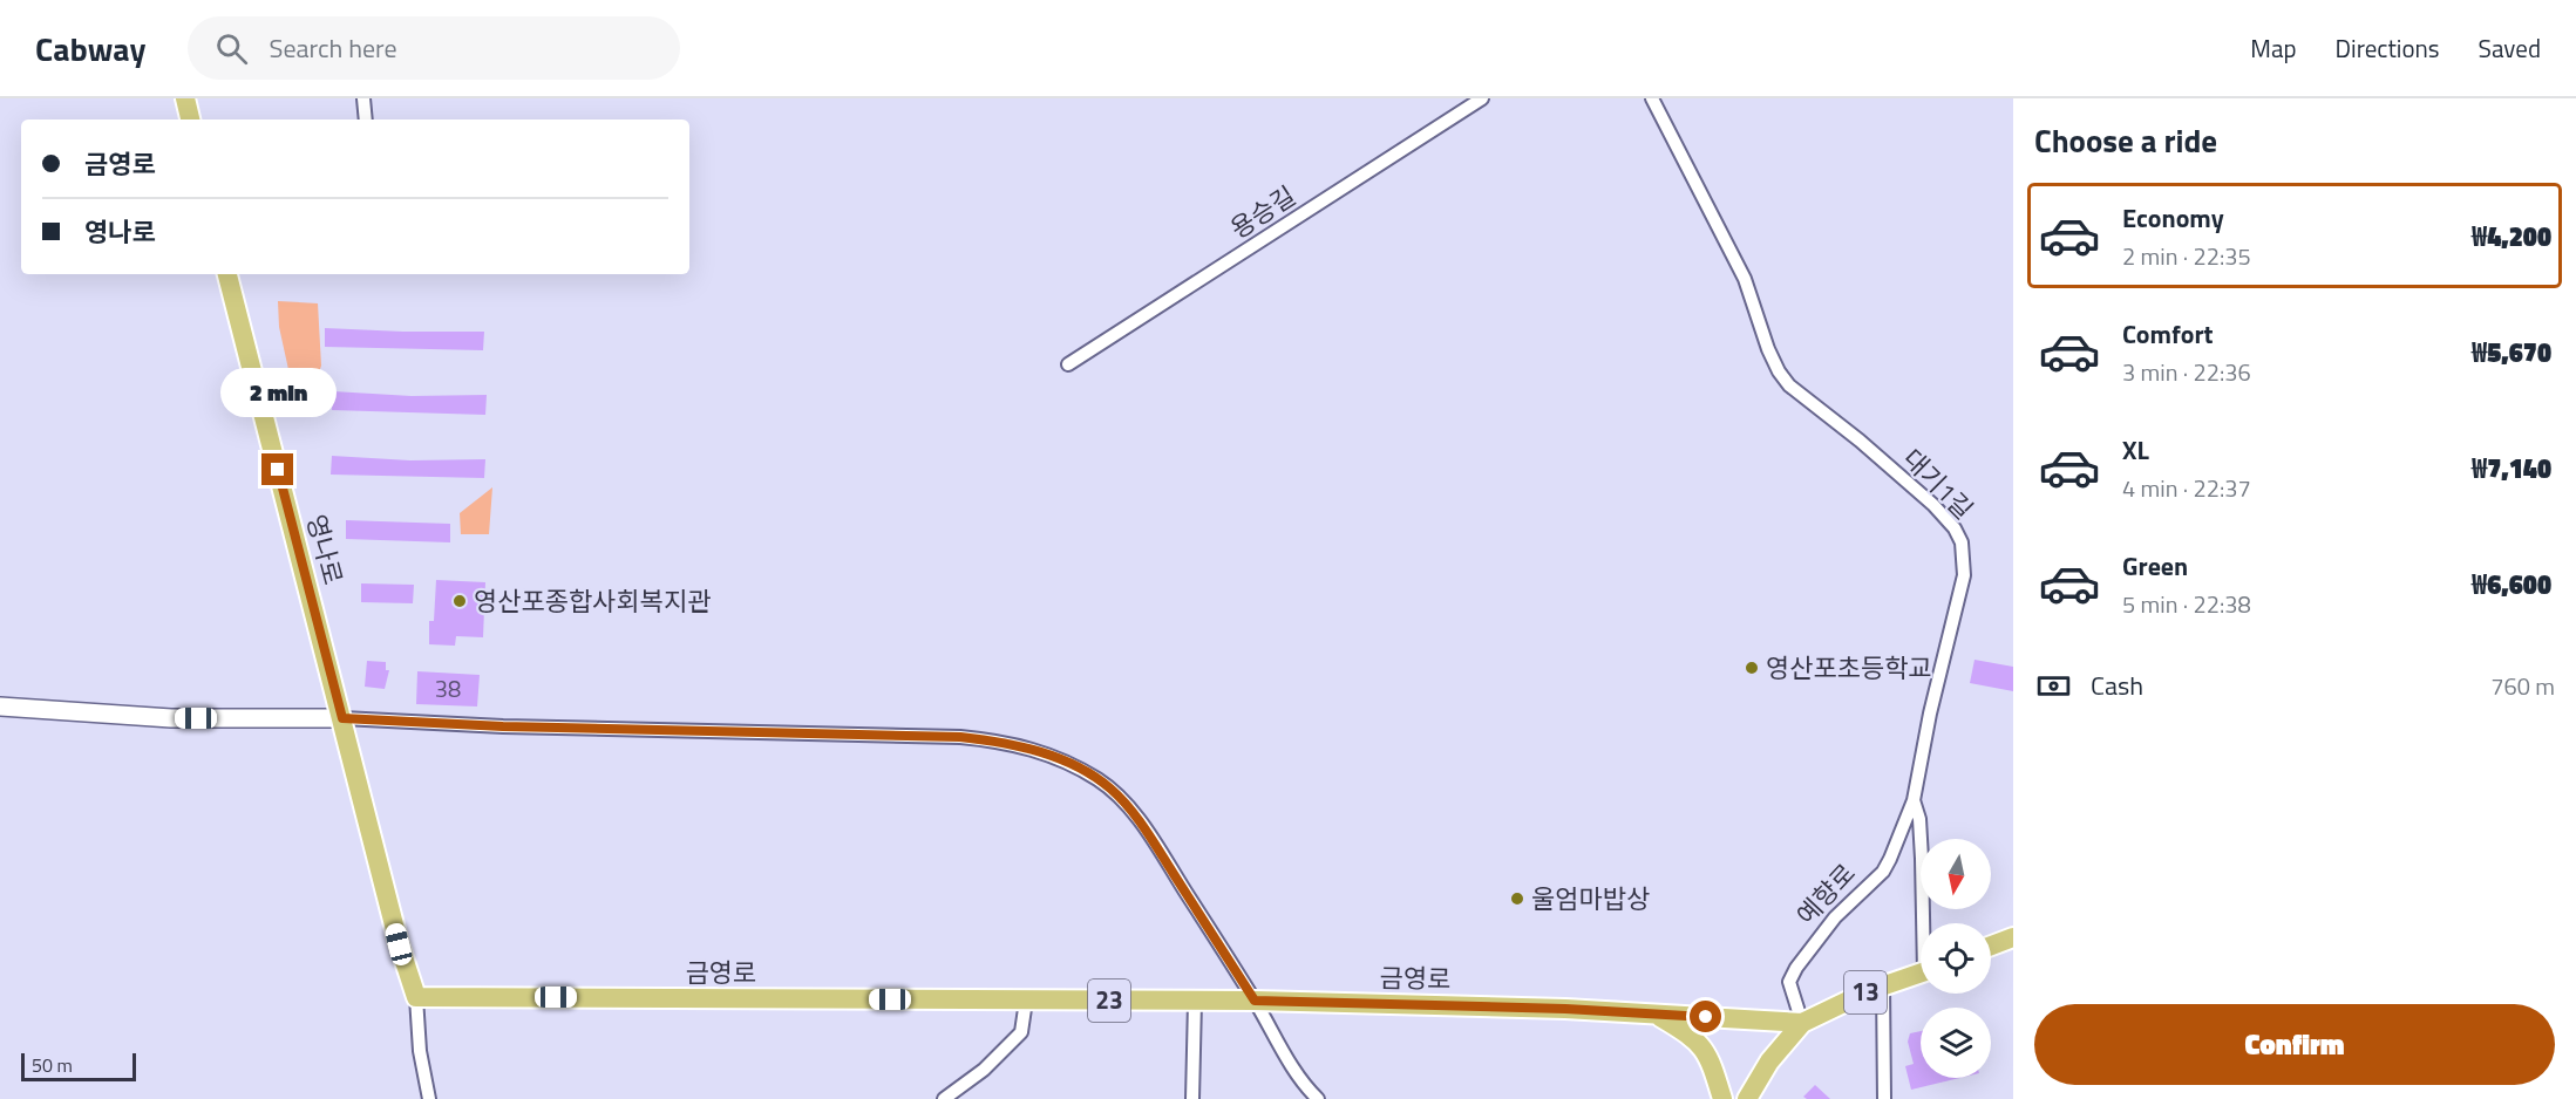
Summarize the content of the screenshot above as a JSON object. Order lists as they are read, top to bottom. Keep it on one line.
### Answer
{"streets":{"main road":["영나로","금영로","13","23"],"street":["용승길","대기1길","예향로"]},"crossings":[["대기1길","예향로"],["영나로","금영로"],["예향로","금영로"],["예향로","13"],["금영로","13"]],"places":["영산포종합사회복지관","영산포초등학교","울엄마밥상"],"house_numbers":["38"],"scale_bar":"50 m","north":"bottom","page":{"header":"Cabway","search":"Search here","nav":["Map","Directions","Saved"],"heading":"Choose a ride","banner":["금영로","영나로"],"list":[{"name":"Economy","note":"2 min · 22:35","value":"₩4,200"},{"name":"Comfort","note":"3 min · 22:36","value":"₩5,670"},{"name":"XL","note":"4 min · 22:37","value":"₩7,140"},{"name":"Green","note":"5 min · 22:38","value":"₩6,600"}],"bubble":"2 min","pay":["Cash","760 m"],"buttons":"Confirm","scale":"50 m"}}
